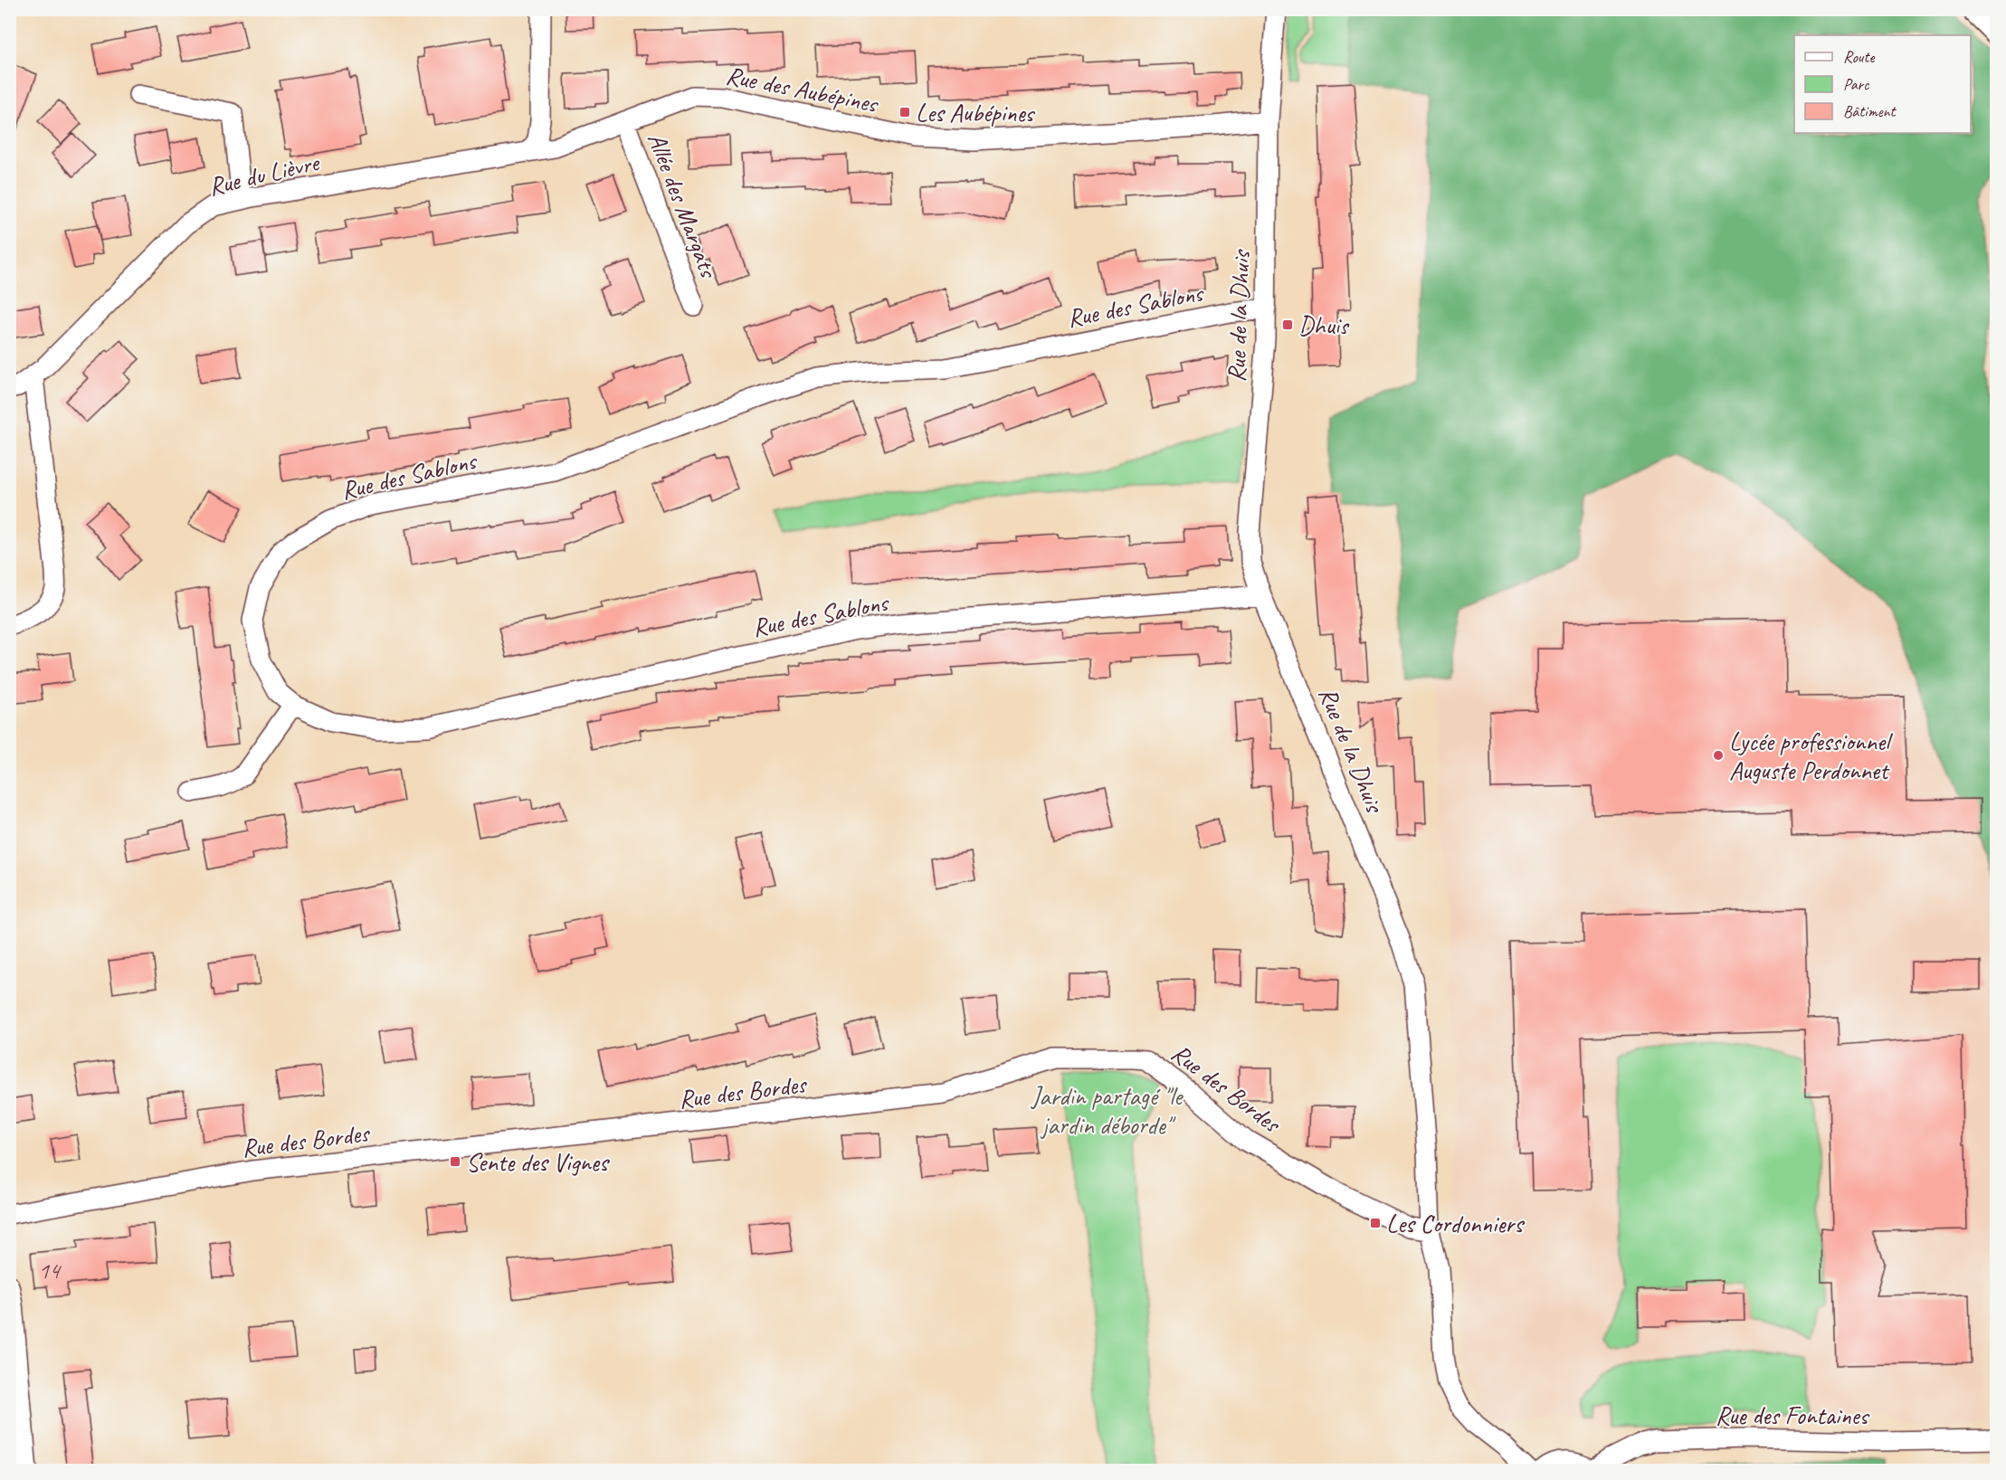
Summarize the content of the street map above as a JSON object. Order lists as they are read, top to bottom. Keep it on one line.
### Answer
{"streets":{"street":["Rue des Aubépines","Rue du Lièvre","Allée des Margats","Rue des Sablons","Rue de la Dhuis","Rue des Bordes","Rue des Fontaines"]},"crossings":[["Rue des Aubépines","Rue du Lièvre"],["Rue des Aubépines","Allée des Margats"],["Rue des Aubépines","Rue de la Dhuis"],["Rue des Sablons","Rue de la Dhuis"],["Rue de la Dhuis","Rue des Bordes"]],"parks":["Jardin partagé \"le jardin déborde\""],"places":{"transit":["Les Aubépines","Dhuis","Sente des Vignes","Les Cordonniers"],"other":["Lycée professionnel Auguste Perdonnet"]},"house_numbers":["14"],"legend":["Route","Parc","Bâtiment"]}
